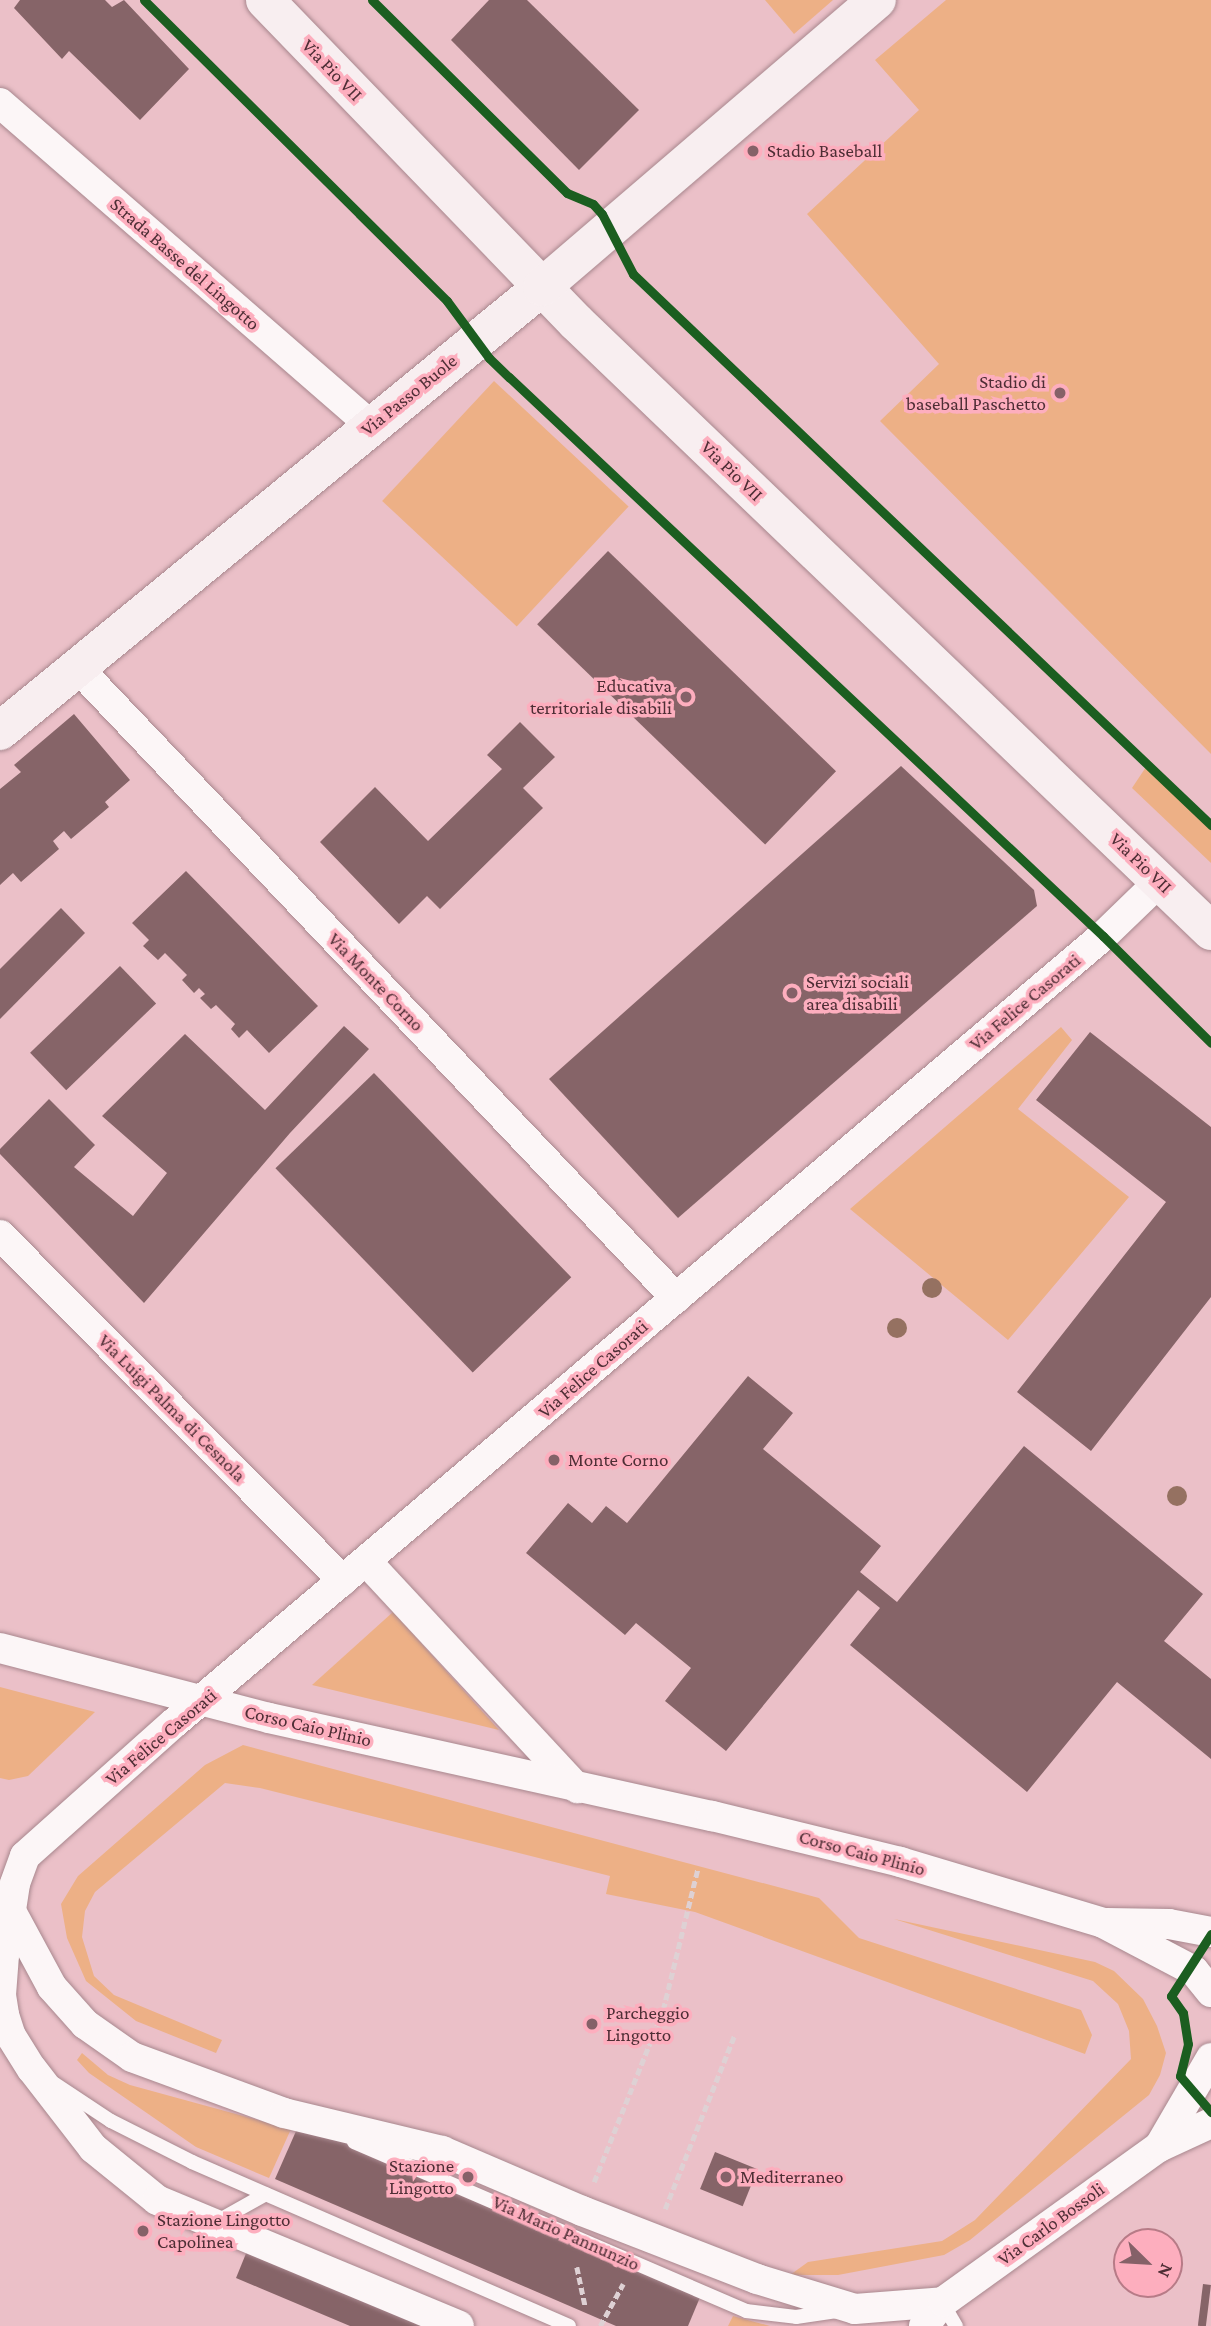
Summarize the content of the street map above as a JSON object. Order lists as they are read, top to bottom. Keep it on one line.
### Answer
{"streets":{"street":["Via Pio VII","Strada Basse del Lingotto","Via Passo Buole","Via Monte Corno","Via Felice Casorati","Via Luigi Palma di Cesnola","Corso Caio Plinio","Via Carlo Bossoli","Via Mario Pannunzio"]},"crossings":[["Via Pio VII","Via Passo Buole"],["Via Pio VII","Via Felice Casorati"],["Strada Basse del Lingotto","Via Passo Buole"],["Via Passo Buole","Via Monte Corno"],["Via Monte Corno","Via Felice Casorati"],["Via Felice Casorati","Via Luigi Palma di Cesnola"],["Via Felice Casorati","Corso Caio Plinio"],["Via Carlo Bossoli","Via Mario Pannunzio"]],"places":["Stadio Baseball","Stadio di baseball Paschetto","Educativa territoriale disabili","Servizi sociali area disabili","Monte Corno","Parcheggio Lingotto","Stazione Lingotto","Mediterraneo","Stazione Lingotto Capolinea"],"north":"bottom right"}
